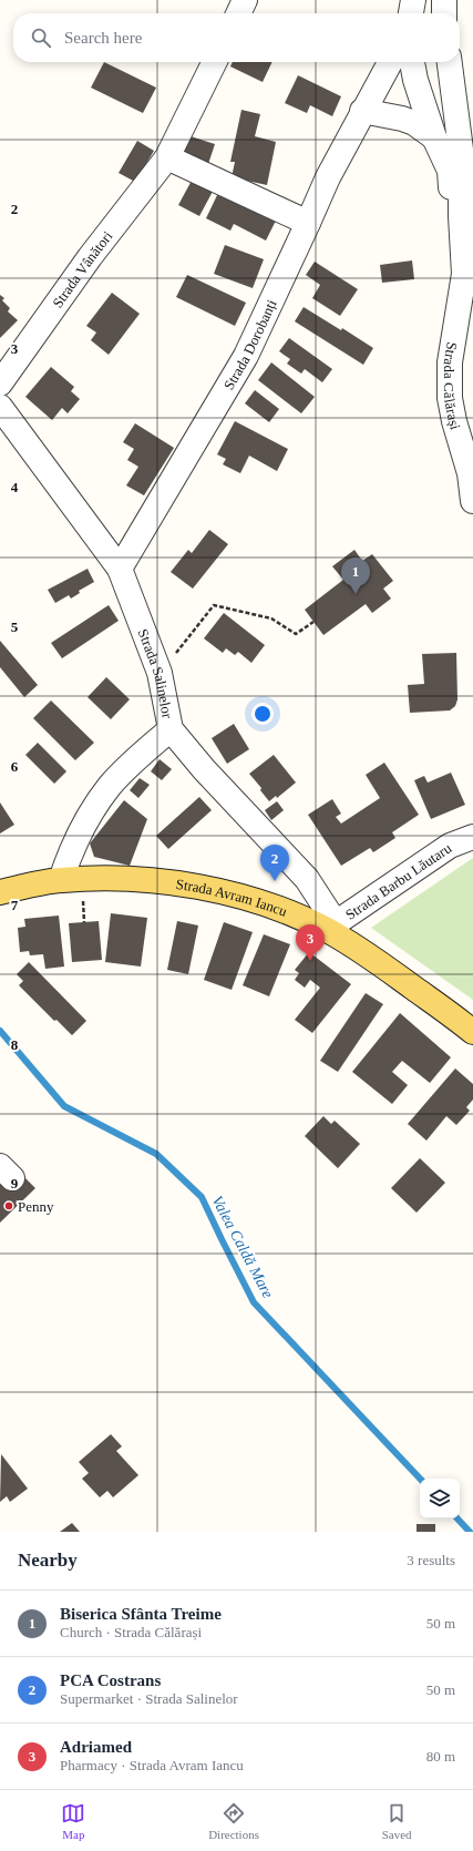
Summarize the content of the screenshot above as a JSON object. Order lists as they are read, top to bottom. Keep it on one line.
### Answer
{"streets":{"main road":["Strada Avram Iancu"],"street":["Strada Vânători","Strada Dorobanți","Strada Călărași","Strada Salinelor","Strada Barbu Lăutaru"]},"crossings":[["Strada Dorobanți","Strada Salinelor"],["Strada Salinelor","Strada Barbu Lăutaru"],["Strada Salinelor","Strada Avram Iancu"],["Strada Barbu Lăutaru","Strada Avram Iancu"]],"water":["Valea Caldă Mare"],"places":["Penny"],"page":{"search":"Search here","pins":["1","2","3"],"heading":["Nearby","3 results"],"list":[{"mark":"1","name":"Biserica Sfânta Treime","note":"Church · Strada Călărași","value":"50 m"},{"mark":"2","name":"PCA Costrans","note":"Supermarket · Strada Salinelor","value":"50 m"},{"mark":"3","name":"Adriamed","note":"Pharmacy · Strada Avram Iancu","value":"80 m"}],"nav":["Map","Directions","Saved"]},"grid":{"rows":["2","3","4","5","6","7","8","9"]}}
